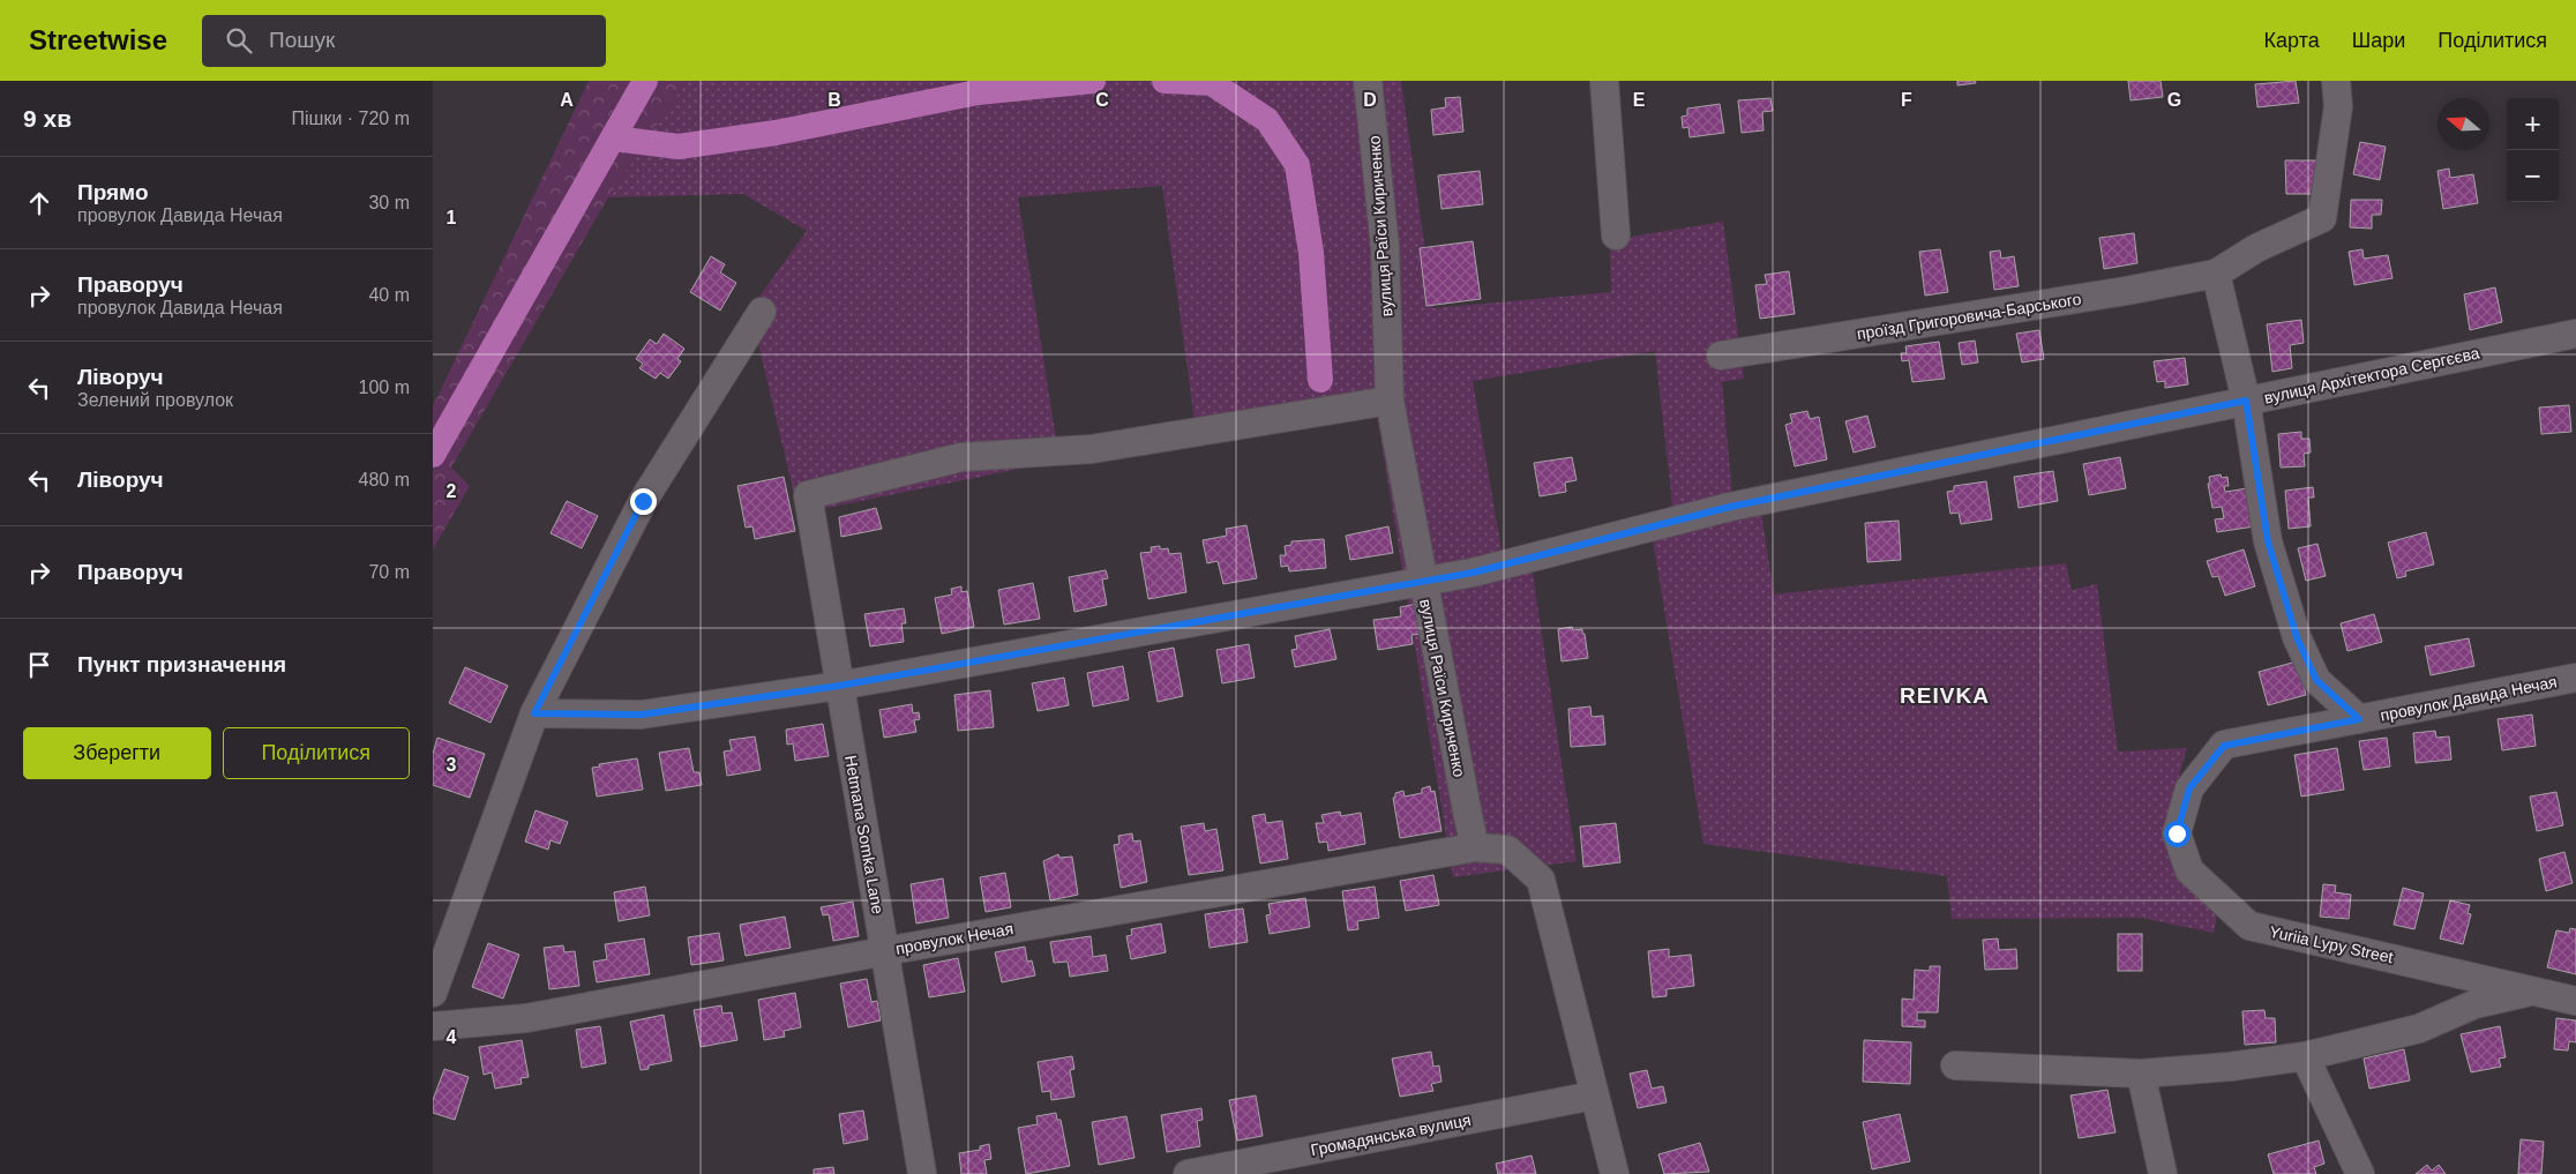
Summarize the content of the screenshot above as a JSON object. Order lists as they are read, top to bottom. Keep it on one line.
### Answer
{"streets":{"street":["вулиця Раїси Кириченко","проїзд Григоровича-Барського","вулиця Архітектора Сергєєва","провулок Давида Нечая","Hetmana Somka Lane","провулок Нечая","Yuriia Lypy Street","Громадянська вулиця"]},"crossings":[["вулиця Раїси Кириченко","вулиця Архітектора Сергєєва"],["вулиця Раїси Кириченко","Hetmana Somka Lane"],["вулиця Раїси Кириченко","провулок Нечая"],["вулиця Архітектора Сергєєва","Hetmana Somka Lane"],["провулок Давида Нечая","Yuriia Lypy Street"],["Hetmana Somka Lane","провулок Нечая"]],"districts":["REIVKA"],"north":"left","page":{"header":"Streetwise","search":"Пошук","nav":["Карта","Шари","Поділитися"],"heading":["9 хв","Пішки · 720 m"],"map_buttons":["+","−"],"list":[["Прямо","провулок Давида Нечая","30 m"],["Праворуч","провулок Давида Нечая","40 m"],["Ліворуч","Зелений провулок","100 m"],["Ліворуч","480 m"],["Праворуч","70 m"],"Пункт призначення"],"buttons":["Зберегти","Поділитися"]},"grid":{"columns":["A","B","C","D","E","F","G"],"rows":["1","2","3","4"]}}
